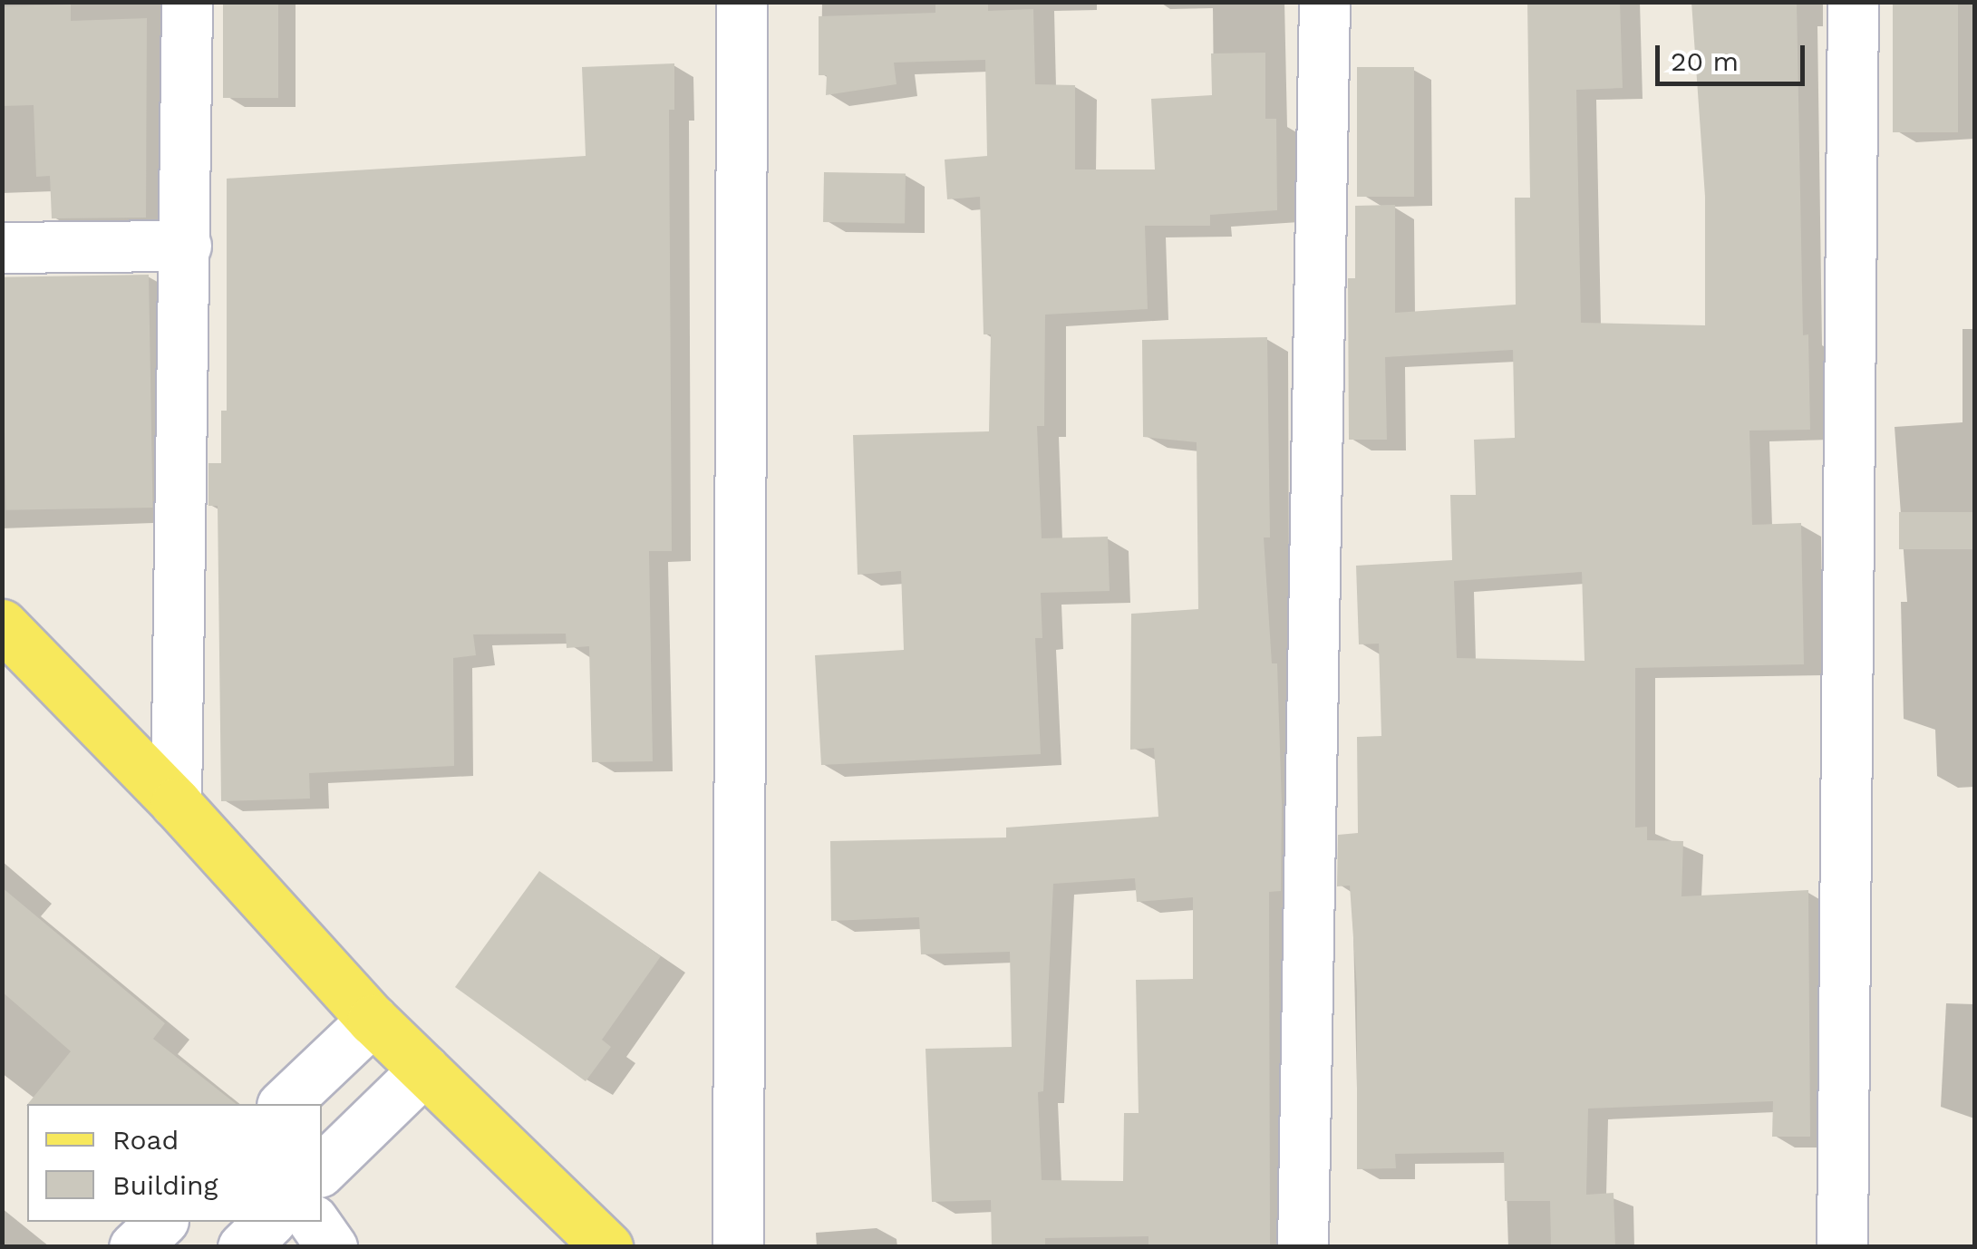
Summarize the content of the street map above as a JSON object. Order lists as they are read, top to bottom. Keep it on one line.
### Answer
{"legend":["Road","Building"],"scale_bar":"20 m"}
